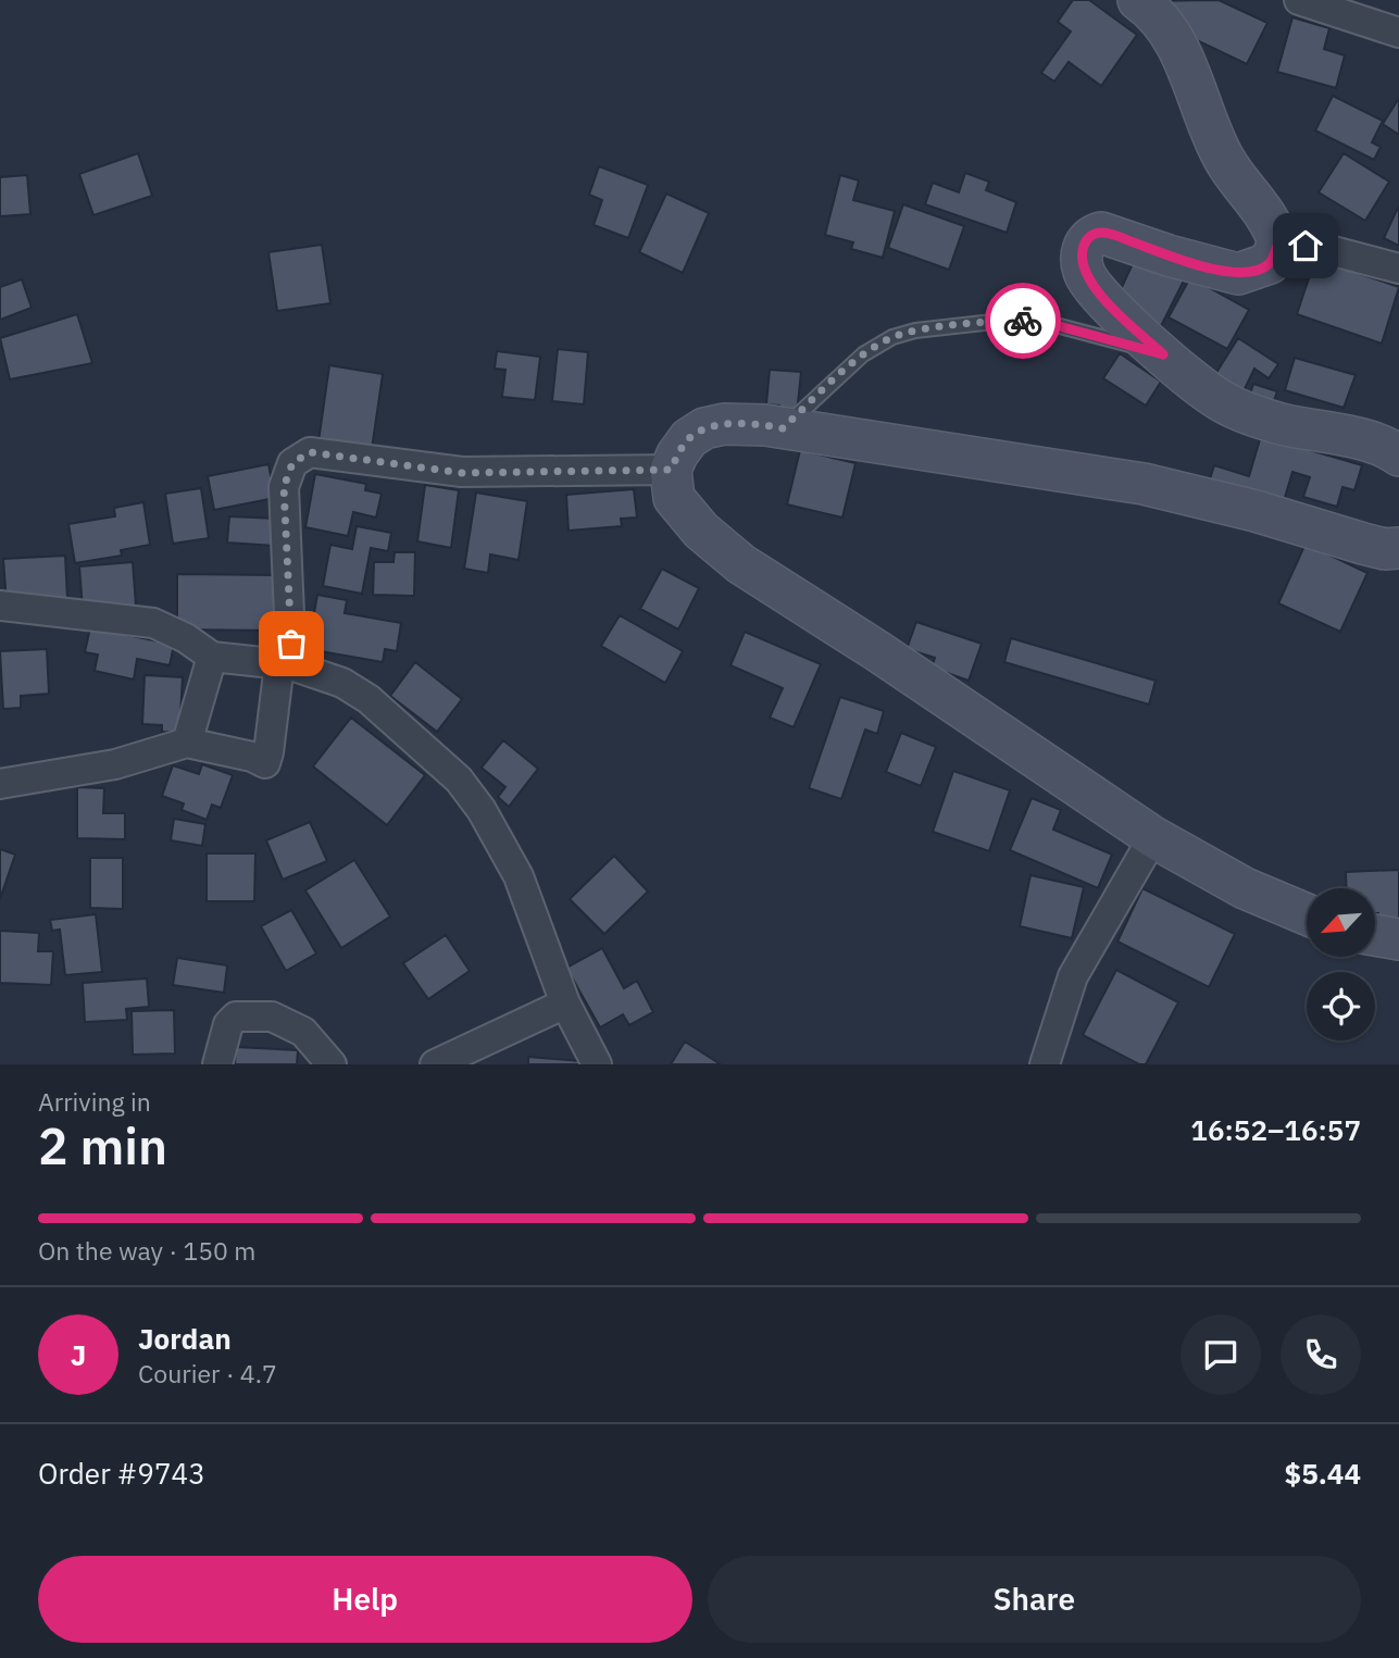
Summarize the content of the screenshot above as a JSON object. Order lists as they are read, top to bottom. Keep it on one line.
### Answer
{"north":"bottom left","page":{"heading":["2 min","Arriving in","16:52–16:57"],"panel":["Jordan","Courier · 4.7","Order #9743","$5.44"],"bar":"On the way · 150 m","round":"J","buttons":["Help","Share"]}}
